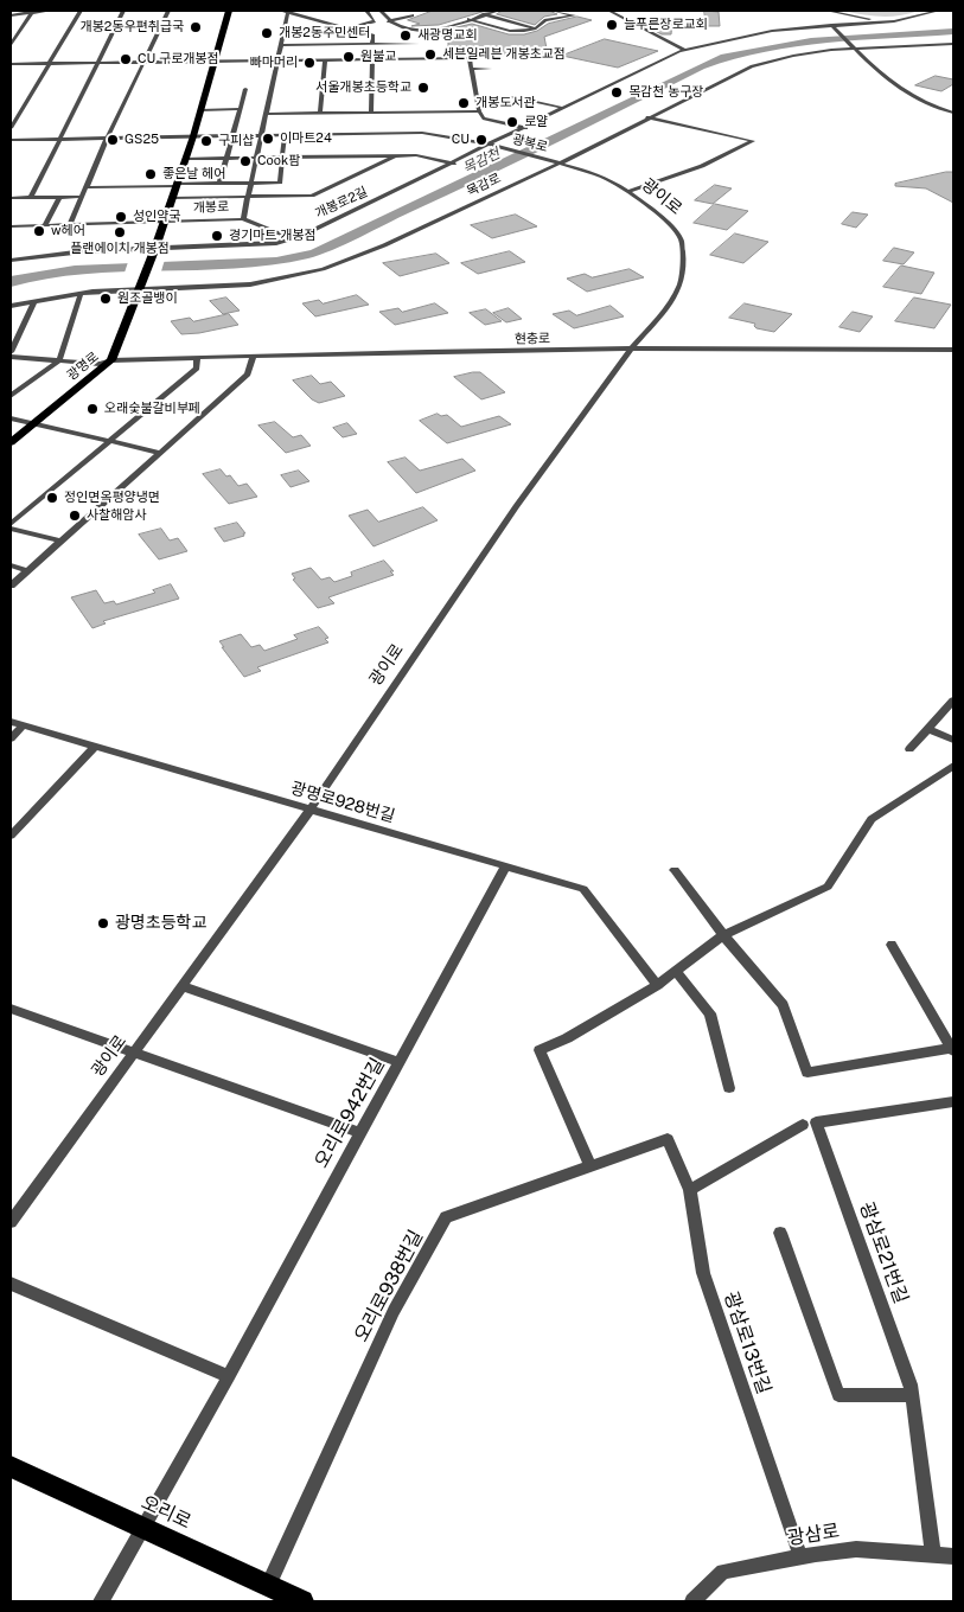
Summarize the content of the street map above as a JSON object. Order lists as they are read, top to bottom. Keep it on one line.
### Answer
{"streets":{"main road":["개봉로","광명로","오리로"],"street":["광복로","목감로","광이로","개봉로2길","현충로","광명로928번길","오리로942번길","광삼로21번길","오리로938번길","광삼로13번길","광삼로"]},"crossings":[["광복로","목감로"],["광복로","광이로"],["광복로","개봉로2길"],["목감로","광이로"],["목감로","개봉로"],["목감로","광명로"],["광이로","현충로"],["광이로","광명로928번길"],["개봉로2길","개봉로"],["개봉로","광명로"],["현충로","광명로"],["광명로928번길","오리로942번길"],["오리로942번길","오리로"],["광삼로21번길","광삼로"],["오리로938번길","광삼로13번길"],["오리로938번길","오리로"],["광삼로13번길","광삼로"]],"water":["목감천"],"places":["늘푸른장로교회","개봉2동우편취급국","개봉2동주민센터","새광명교회","세븐일레븐 개봉초교점","원불교","CU 구로개봉점","빠마머리","서울개봉초등학교","목감천 농구장","개봉도서관","로얄","이마트24","GS25","CU","구피샵","Cook팜","좋은날 헤어","성인약국","w헤어","플랜에이치 개봉점","경기마트 개봉점","원조골뱅이","오래숯불갈비부페","정인면옥평양냉면","사찰해암사","광명초등학교"]}
